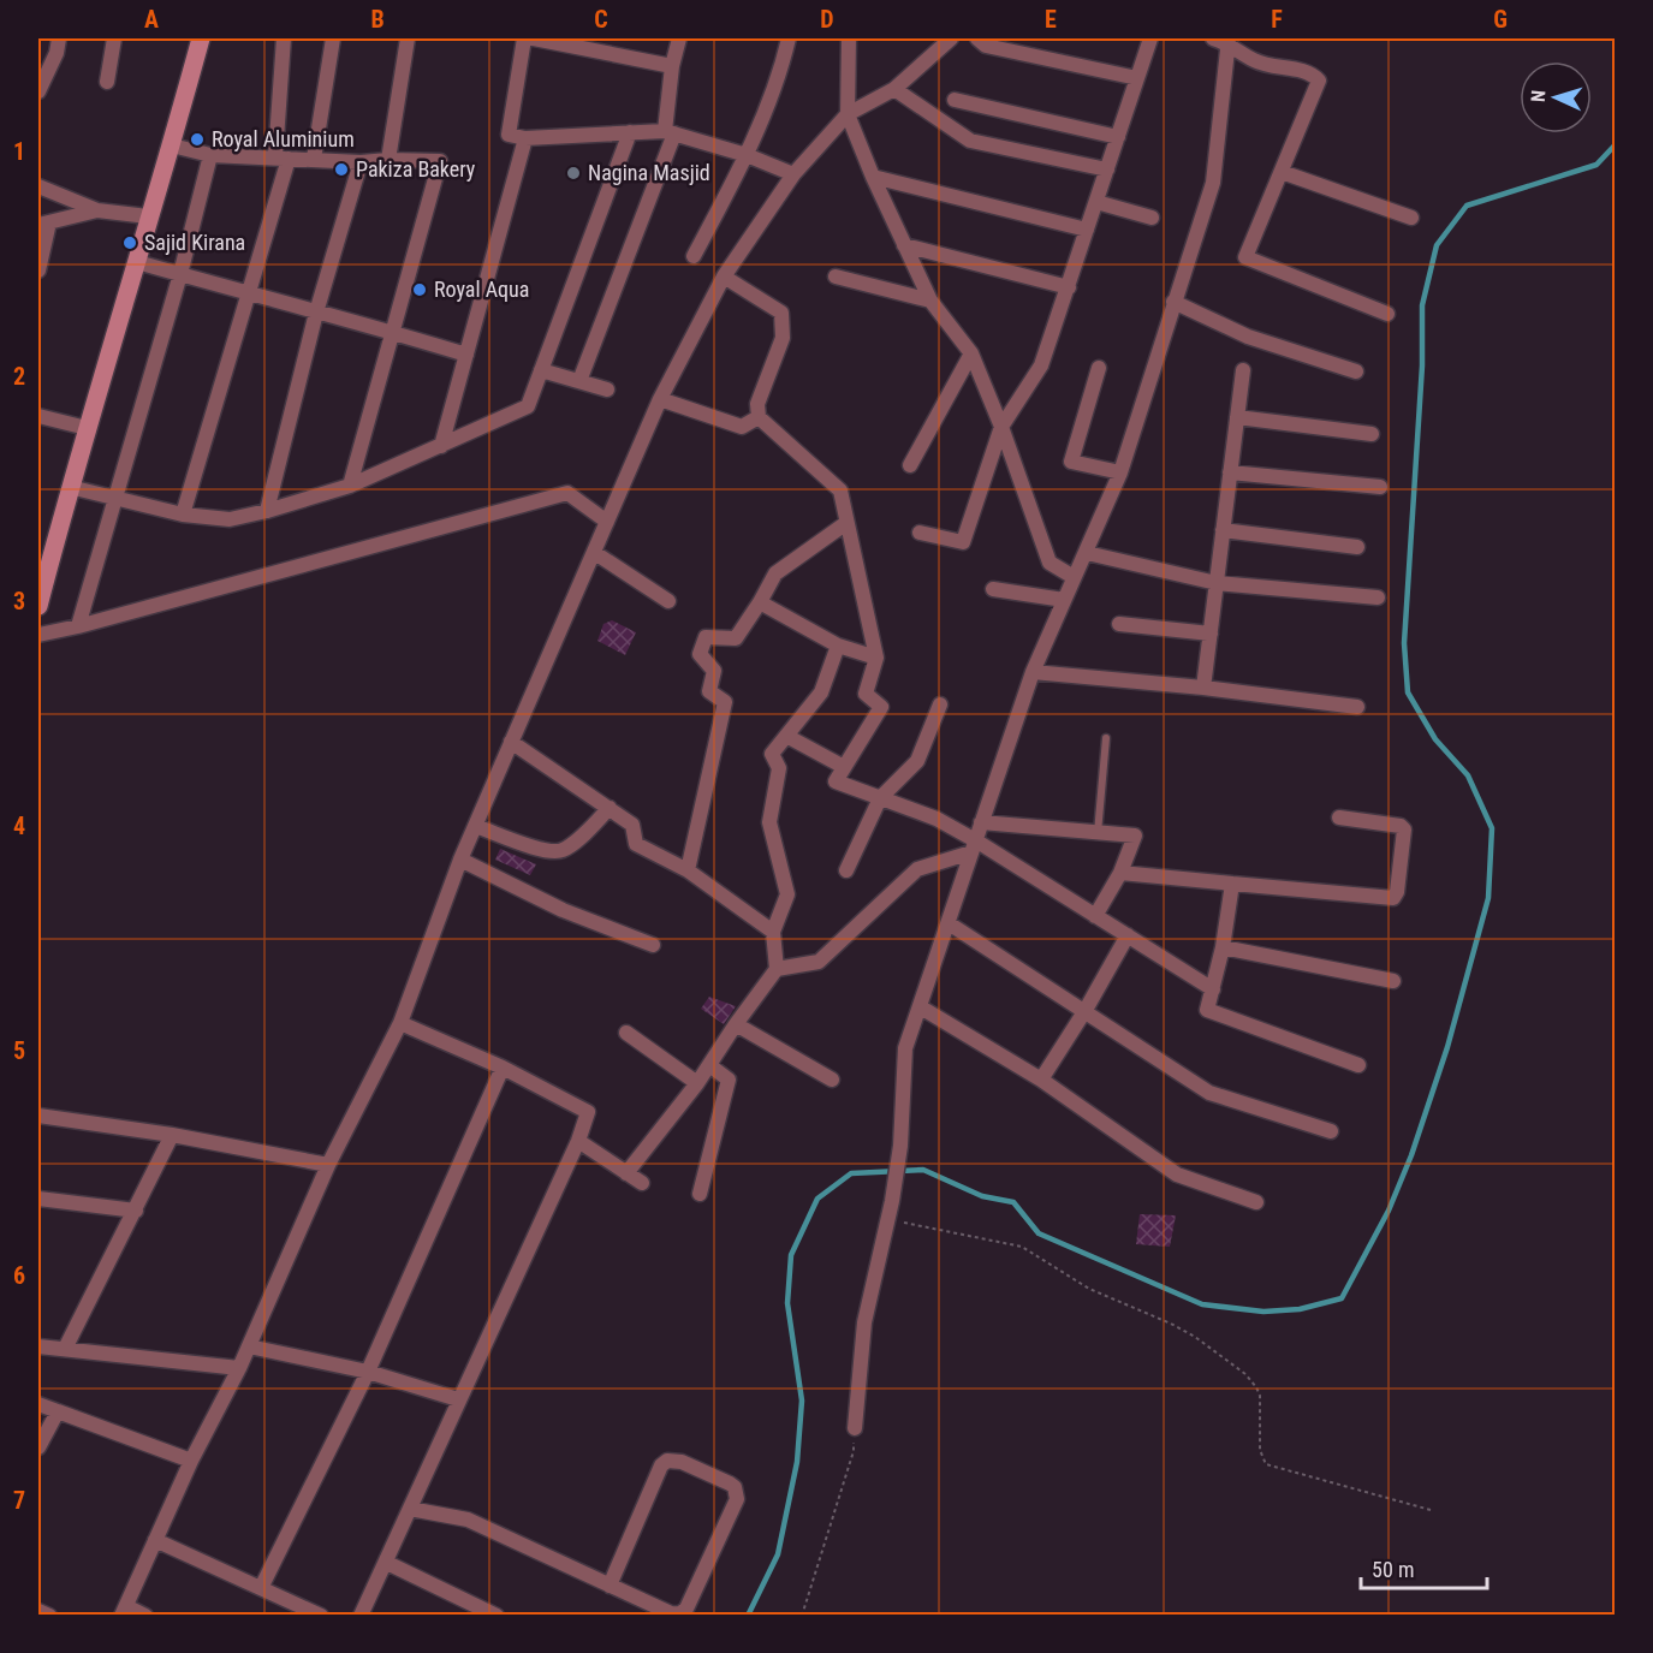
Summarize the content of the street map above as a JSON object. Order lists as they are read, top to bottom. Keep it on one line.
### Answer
{"places":["Royal Aluminium","Pakiza Bakery","Nagina Masjid","Sajid Kirana","Royal Aqua"],"scale_bar":"50 m","north":"left","grid":{"columns":["A","B","C","D","E","F","G"],"rows":["1","2","3","4","5","6","7"]}}
